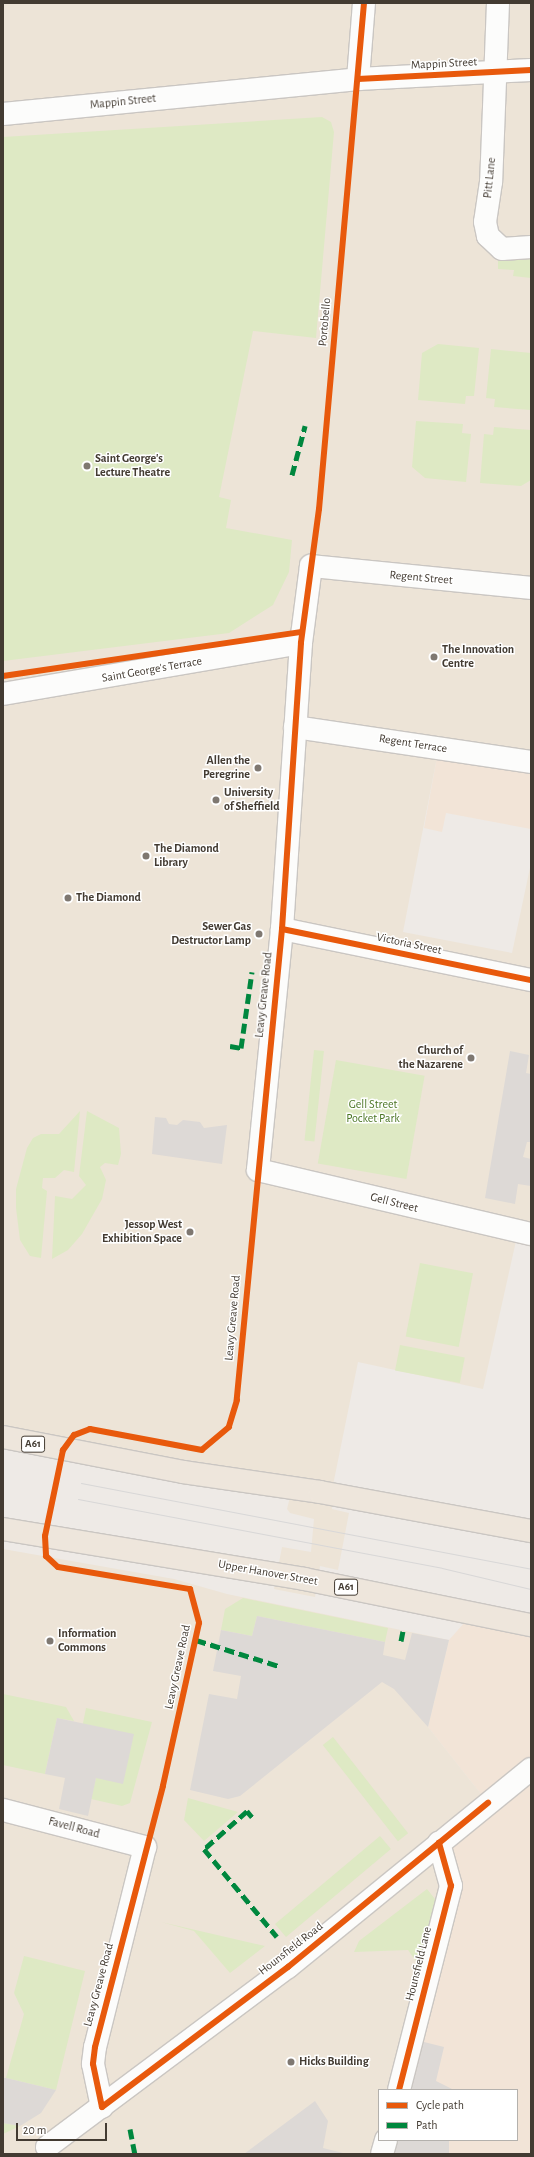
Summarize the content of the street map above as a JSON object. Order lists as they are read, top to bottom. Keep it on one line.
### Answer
{"streets":{"highway":["A61","Upper Hanover Street"],"street":["Mappin Street","Pitt Lane","Regent Street","Saint George's Terrace","Regent Terrace","Victoria Street","Leavy Greave Road","Gell Street","Favell Road","Hounsfield Road","Hounsfield Lane"],"cycle path":["Portobello"]},"crossings":[["Mappin Street","Pitt Lane"],["Regent Street","Leavy Greave Road"],["Saint George's Terrace","Leavy Greave Road"],["Regent Terrace","Leavy Greave Road"],["Victoria Street","Leavy Greave Road"],["Leavy Greave Road","Gell Street"],["Leavy Greave Road","Favell Road"],["Leavy Greave Road","Hounsfield Road"],["Hounsfield Road","Hounsfield Lane"]],"parks":["Gell Street Pocket Park"],"places":["Saint George's Lecture Theatre","The Innovation Centre","Allen the Peregrine","University of Sheffield","The Diamond Library","The Diamond","Sewer Gas Destructor Lamp","Church of the Nazarene","Jessop West Exhibition Space","Information Commons","Hicks Building"],"legend":["Cycle path","Path"],"scale_bar":"20 m"}
